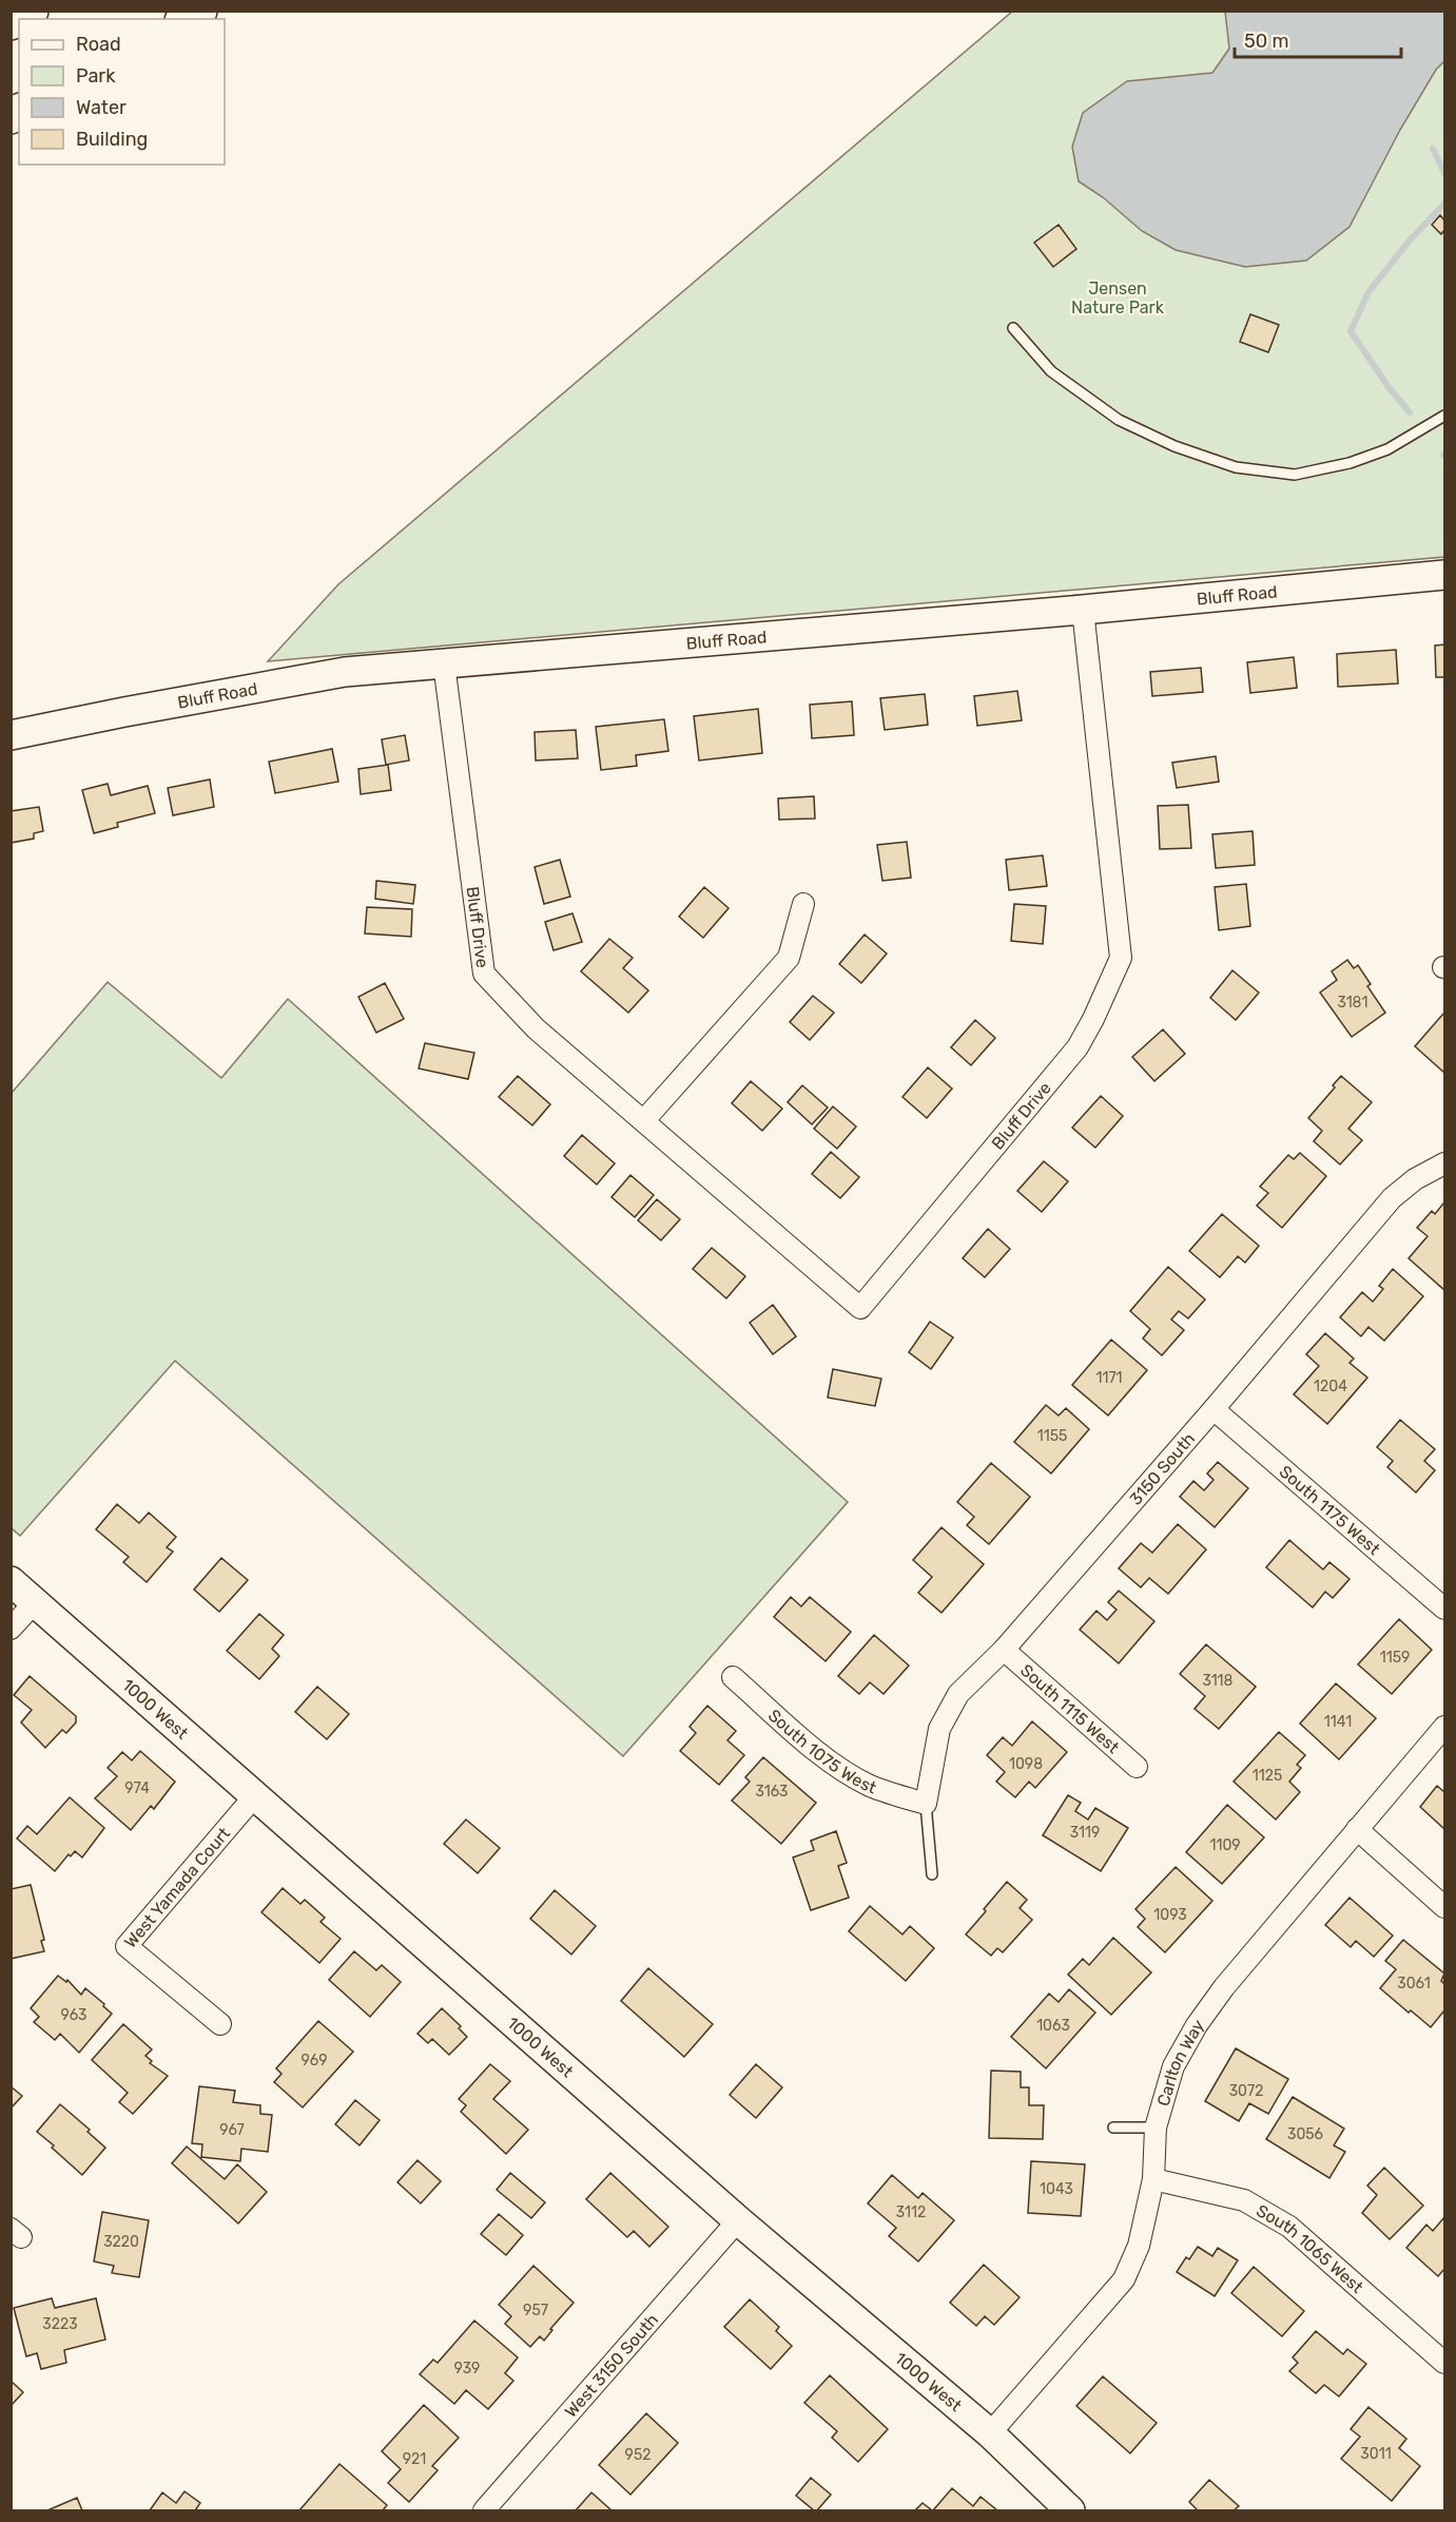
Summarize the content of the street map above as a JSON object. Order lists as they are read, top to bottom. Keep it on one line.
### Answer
{"streets":{"main road":["Bluff Road","1000 West"],"street":["Bluff Drive","3150 South","South 1175 West","South 1115 West","South 1075 West","West Yamada Court","Carlton Way","South 1065 West","West 3150 South"]},"crossings":[["Bluff Road","Bluff Drive"],["3150 South","South 1175 West"],["3150 South","South 1115 West"],["3150 South","South 1075 West"],["1000 West","West Yamada Court"],["1000 West","Carlton Way"],["1000 West","West 3150 South"],["Carlton Way","South 1065 West"]],"parks":["Jensen Nature Park"],"house_numbers":["3181","1171","1204","1155","1159","3118","1141","1098","1125","974","3163","3119","1109","1093","3061","963","1063","969","3072","967","3056","1043","3112","3220","957","3223","939","3011","952","921"],"legend":["Road","Park","Water","Building"],"scale_bar":"50 m"}
